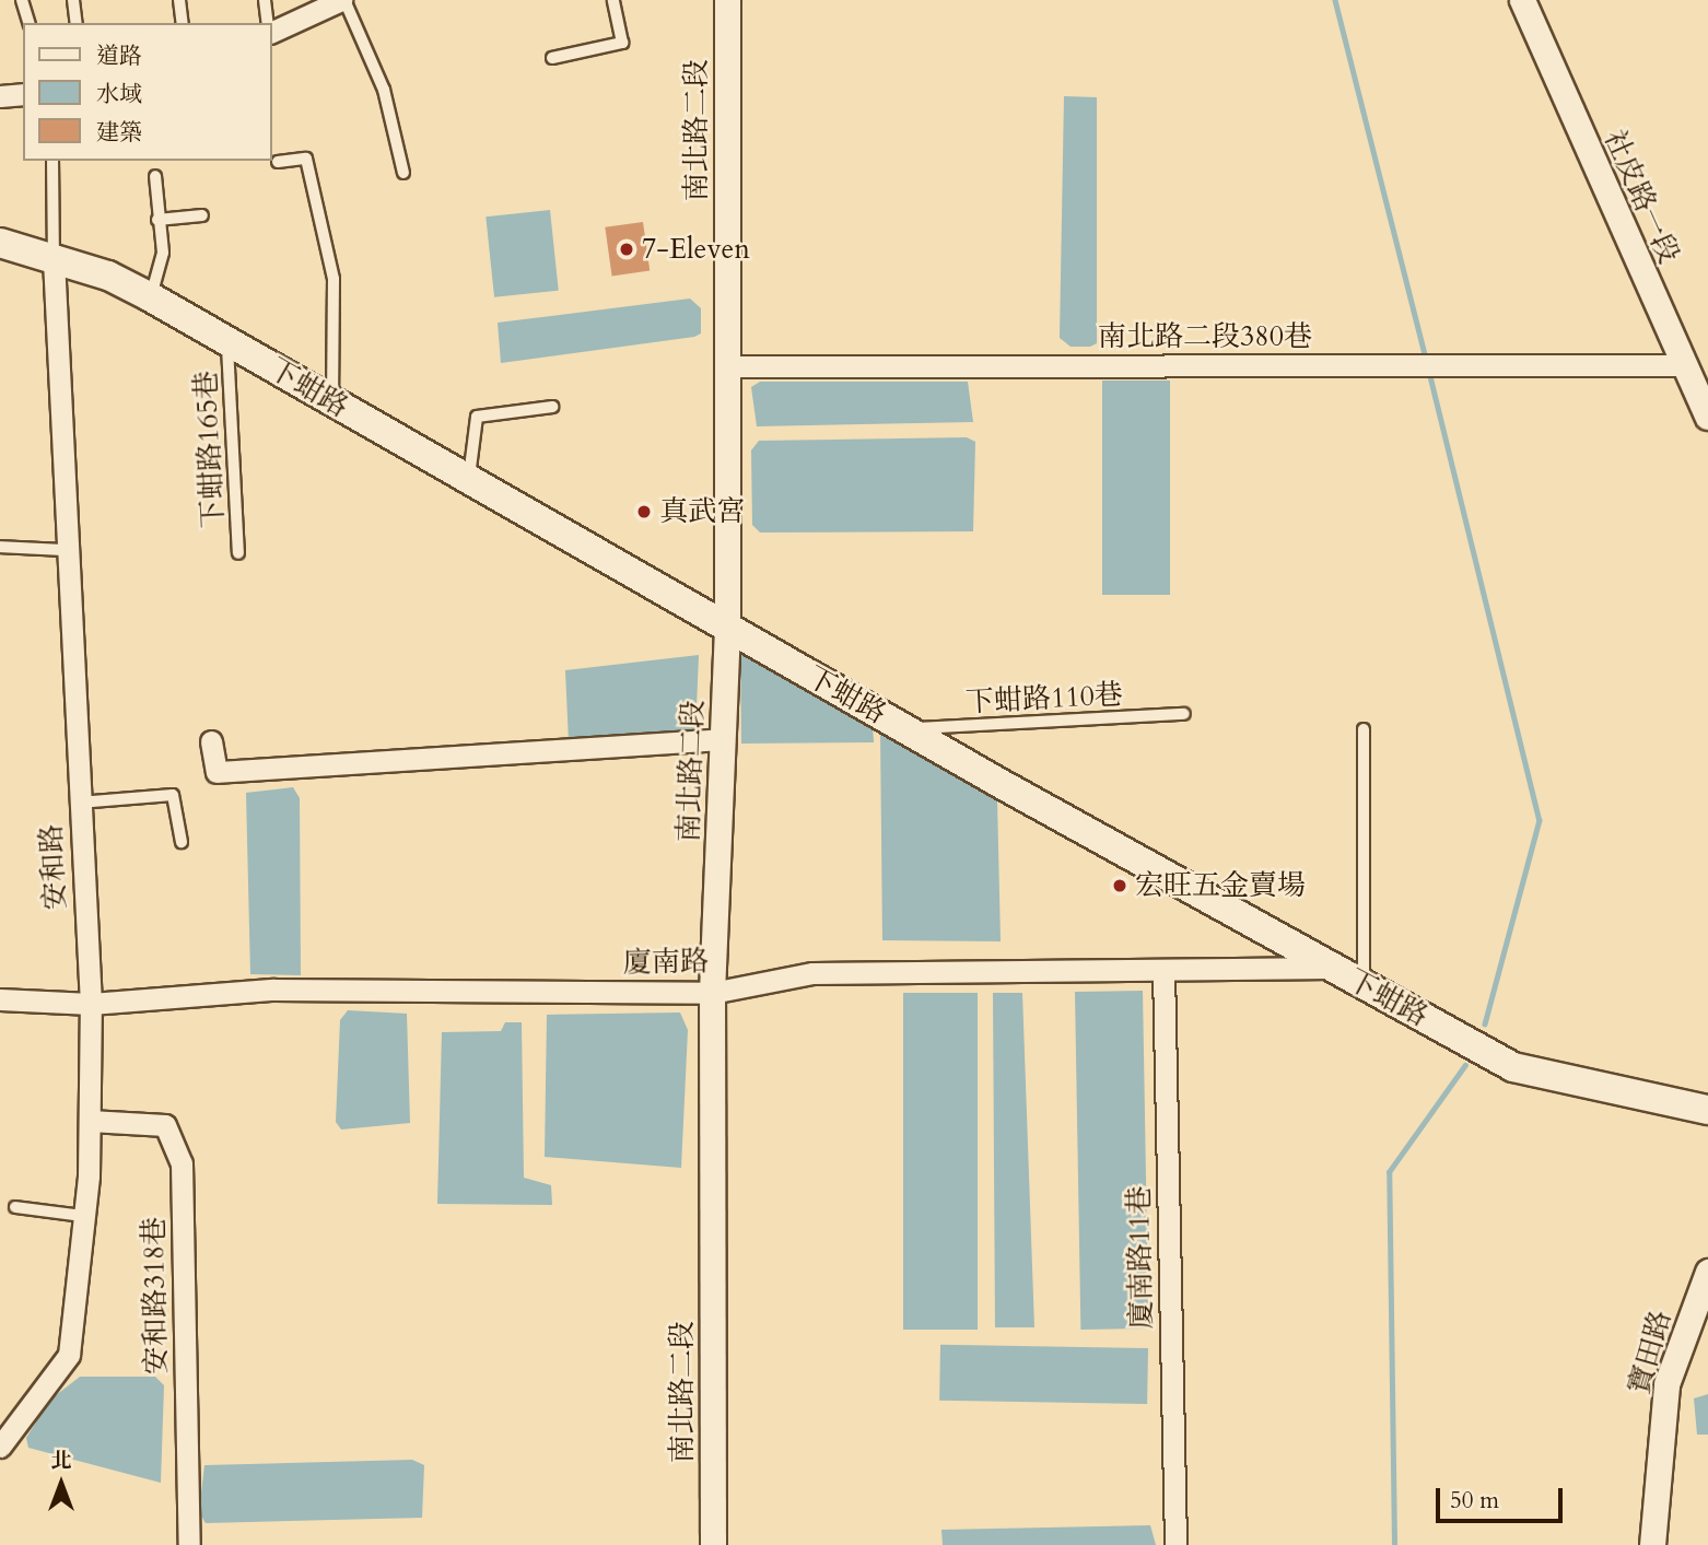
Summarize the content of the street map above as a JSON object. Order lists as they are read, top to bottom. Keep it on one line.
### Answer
{"streets":{"main road":["下蚶路"],"street":["南北路二段","社皮路一段","南北路二段380巷","安和路","廈南路","廈南路11巷","安和路318巷","寶田路"],"lane":["下蚶路165巷","下蚶路110巷"]},"crossings":[["南北路二段","南北路二段380巷"],["南北路二段","下蚶路"],["南北路二段","廈南路"],["社皮路一段","南北路二段380巷"],["下蚶路","下蚶路165巷"],["下蚶路","下蚶路110巷"],["下蚶路","安和路"],["下蚶路","廈南路"],["安和路","廈南路"],["安和路","安和路318巷"],["廈南路","廈南路11巷"]],"places":["7-Eleven","真武宮","宏旺五金賣場"],"legend":["道路","水域","建築"],"scale_bar":"50 m","north":"top"}
